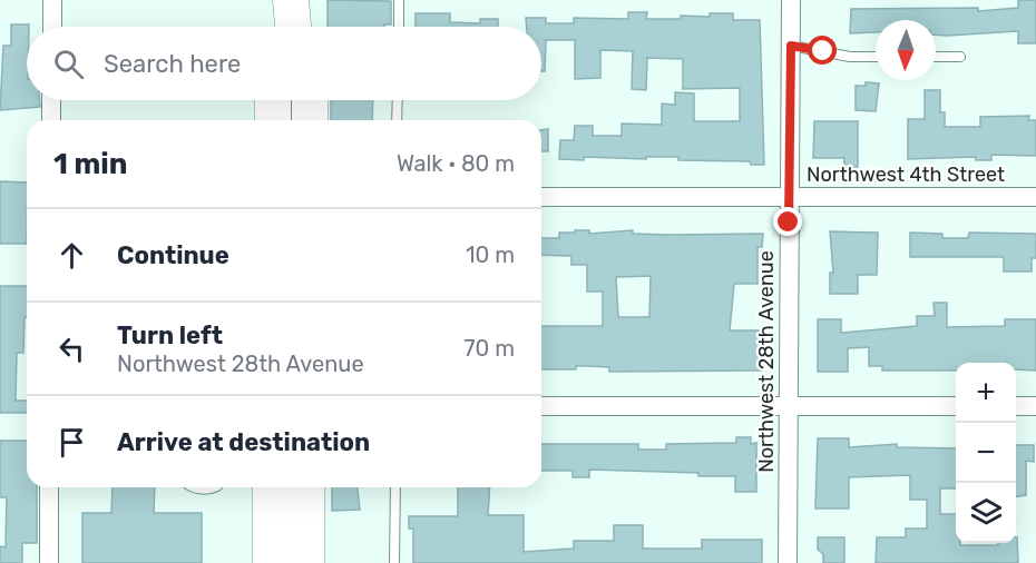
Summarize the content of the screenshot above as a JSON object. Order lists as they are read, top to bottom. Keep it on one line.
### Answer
{"streets":{"street":["Northwest 4th Street","Northwest 28th Avenue"]},"crossings":[["Northwest 4th Street","Northwest 28th Avenue"]],"north":"bottom","page":{"search":"Search here","heading":["1 min","Walk · 80 m"],"list":[["Continue","10 m"],["Turn left","Northwest 28th Avenue","70 m"],"Arrive at destination"],"map_buttons":["+","−"]}}
